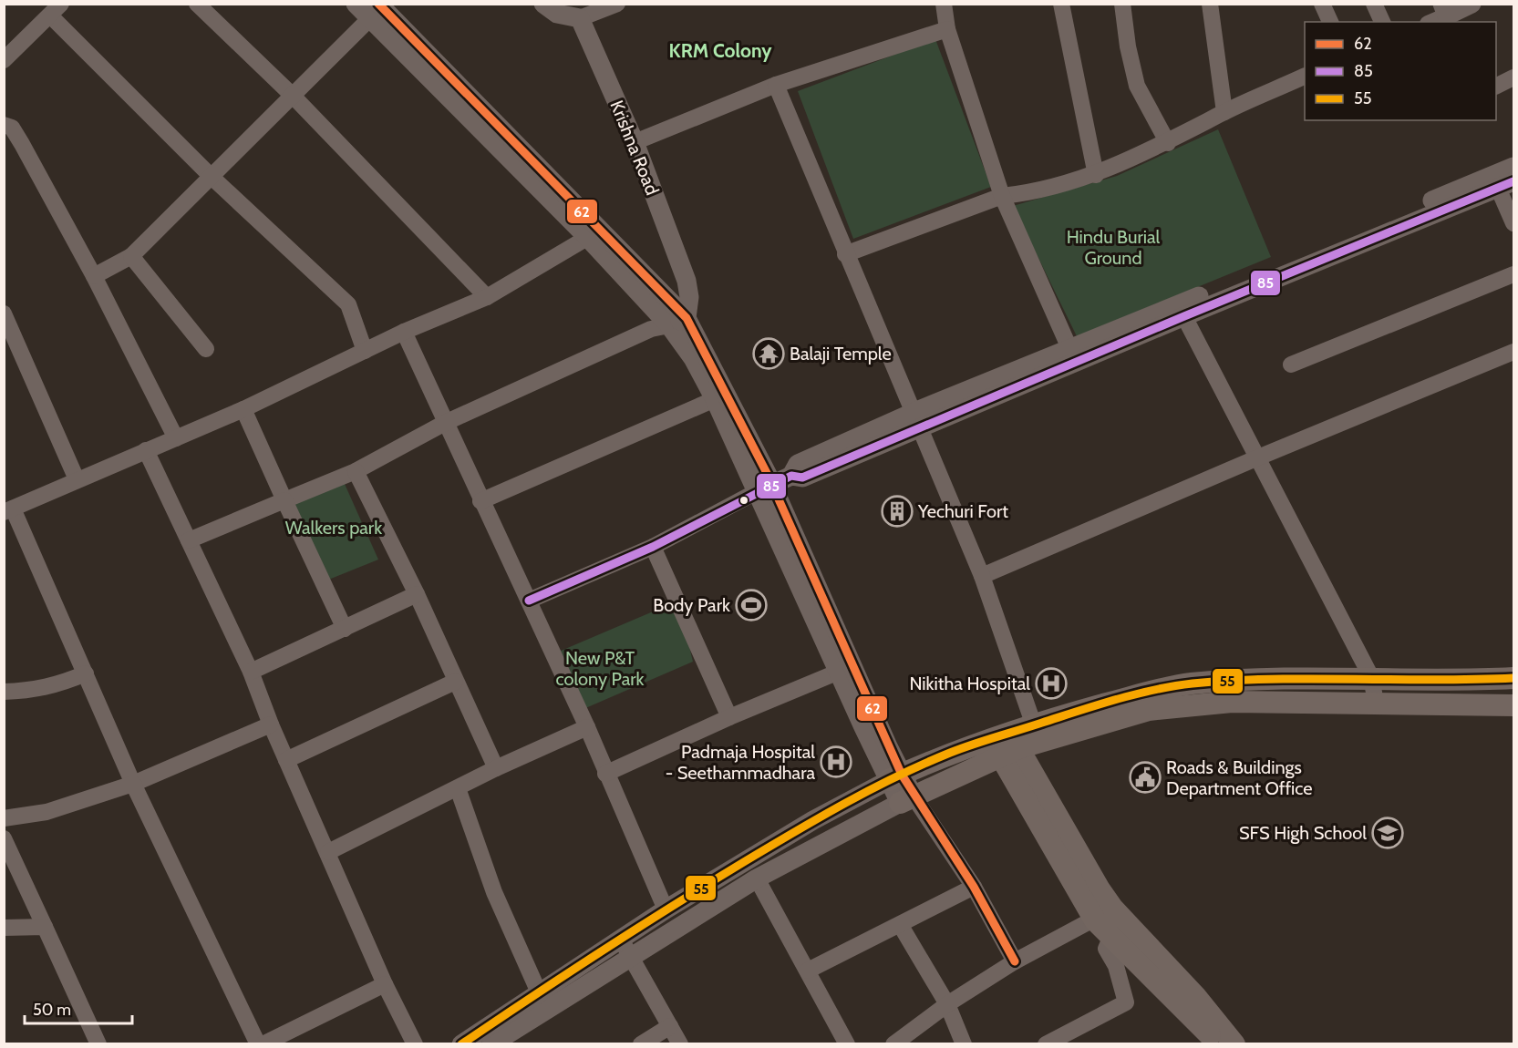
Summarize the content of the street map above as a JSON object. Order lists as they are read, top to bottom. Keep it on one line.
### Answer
{"streets":{"street":["Krishna Road"]},"districts":["KRM Colony"],"parks":["Hindu Burial Ground","Walkers park","New P&T colony Park"],"places":{"temple":["Balaji Temple"],"building":["Yechuri Fort"],"sports":["Body Park"],"hospital":["Nikitha Hospital","Padmaja Hospital - Seethammadhara"],"public building":["Roads & Buildings Department Office"],"school or university":["SFS High School"]},"lines":["transit line 62","transit line 85","transit line 55"],"legend":["62","85","55"],"scale_bar":"50 m"}
